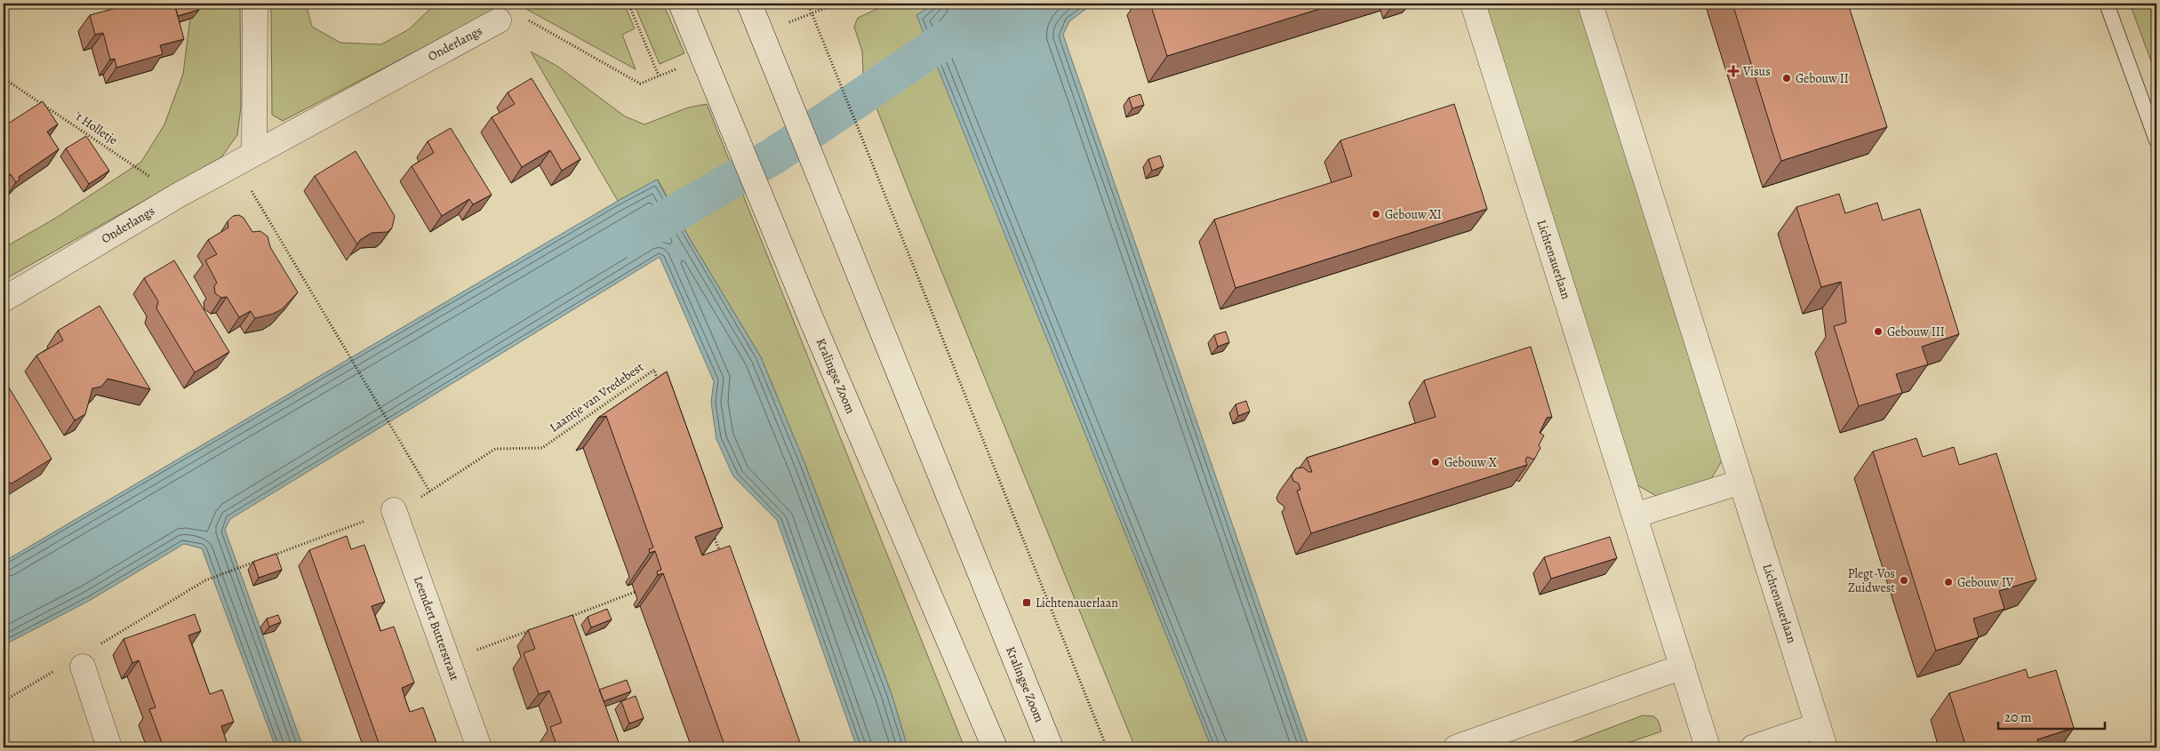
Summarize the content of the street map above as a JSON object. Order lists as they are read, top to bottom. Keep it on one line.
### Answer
{"streets":{"street":["Onderlangs","Lichtenauerlaan","Kralingse Zoom","Leendert Butterstraat"],"path":["'t Holletje","Laantje van Vredebest"]},"crossings":[["Onderlangs","'t Holletje"]],"places":{"health":["Visus"],"other":["Gebouw II","Gebouw XI","Gebouw III","Gebouw X","Plegt-Vos Zuidwest","Gebouw IV"],"transit":["Lichtenauerlaan"]},"scale_bar":"20 m"}
